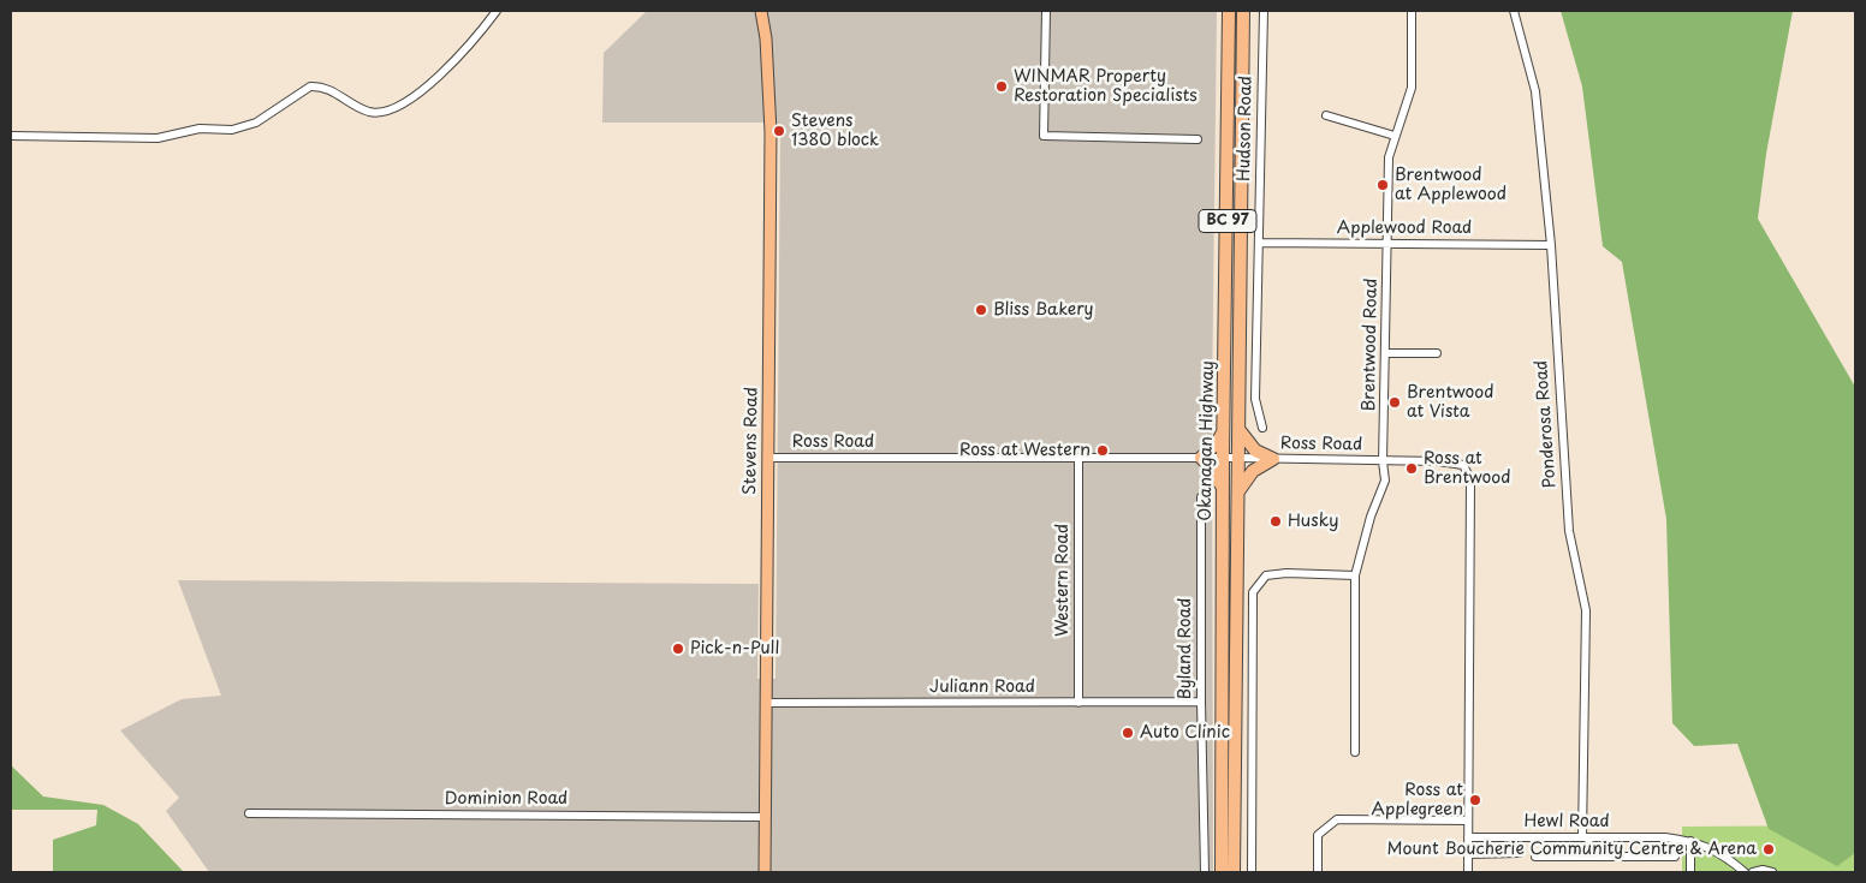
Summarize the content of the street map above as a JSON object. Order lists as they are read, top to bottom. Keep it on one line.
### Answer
{"streets":{"highway":["BC 97","Okanagan Highway"],"main road":["Stevens Road"],"street":["Hudson Road","Applewood Road","Brentwood Road","Ponderosa Road","Ross Road","Western Road","Byland Road","Juliann Road","Dominion Road","Hewl Road"]},"crossings":[["Hudson Road","Applewood Road"],["Applewood Road","Brentwood Road"],["Applewood Road","Ponderosa Road"],["Brentwood Road","Ross Road"],["Ponderosa Road","Hewl Road"],["Stevens Road","Ross Road"],["Stevens Road","Juliann Road"],["Stevens Road","Dominion Road"],["Okanagan Highway","Ross Road"],["Ross Road","Western Road"],["Ross Road","Hewl Road"],["Western Road","Juliann Road"],["Byland Road","Juliann Road"]],"places":["WINMAR Property Restoration Specialists","Stevens 1380 block","Brentwood at Applewood","Bliss Bakery","Brentwood at Vista","Ross at Western","Ross at Brentwood","Husky","Pick-n-Pull","Auto Clinic","Ross at Applegreen","Mount Boucherie Community Centre & Arena"]}
